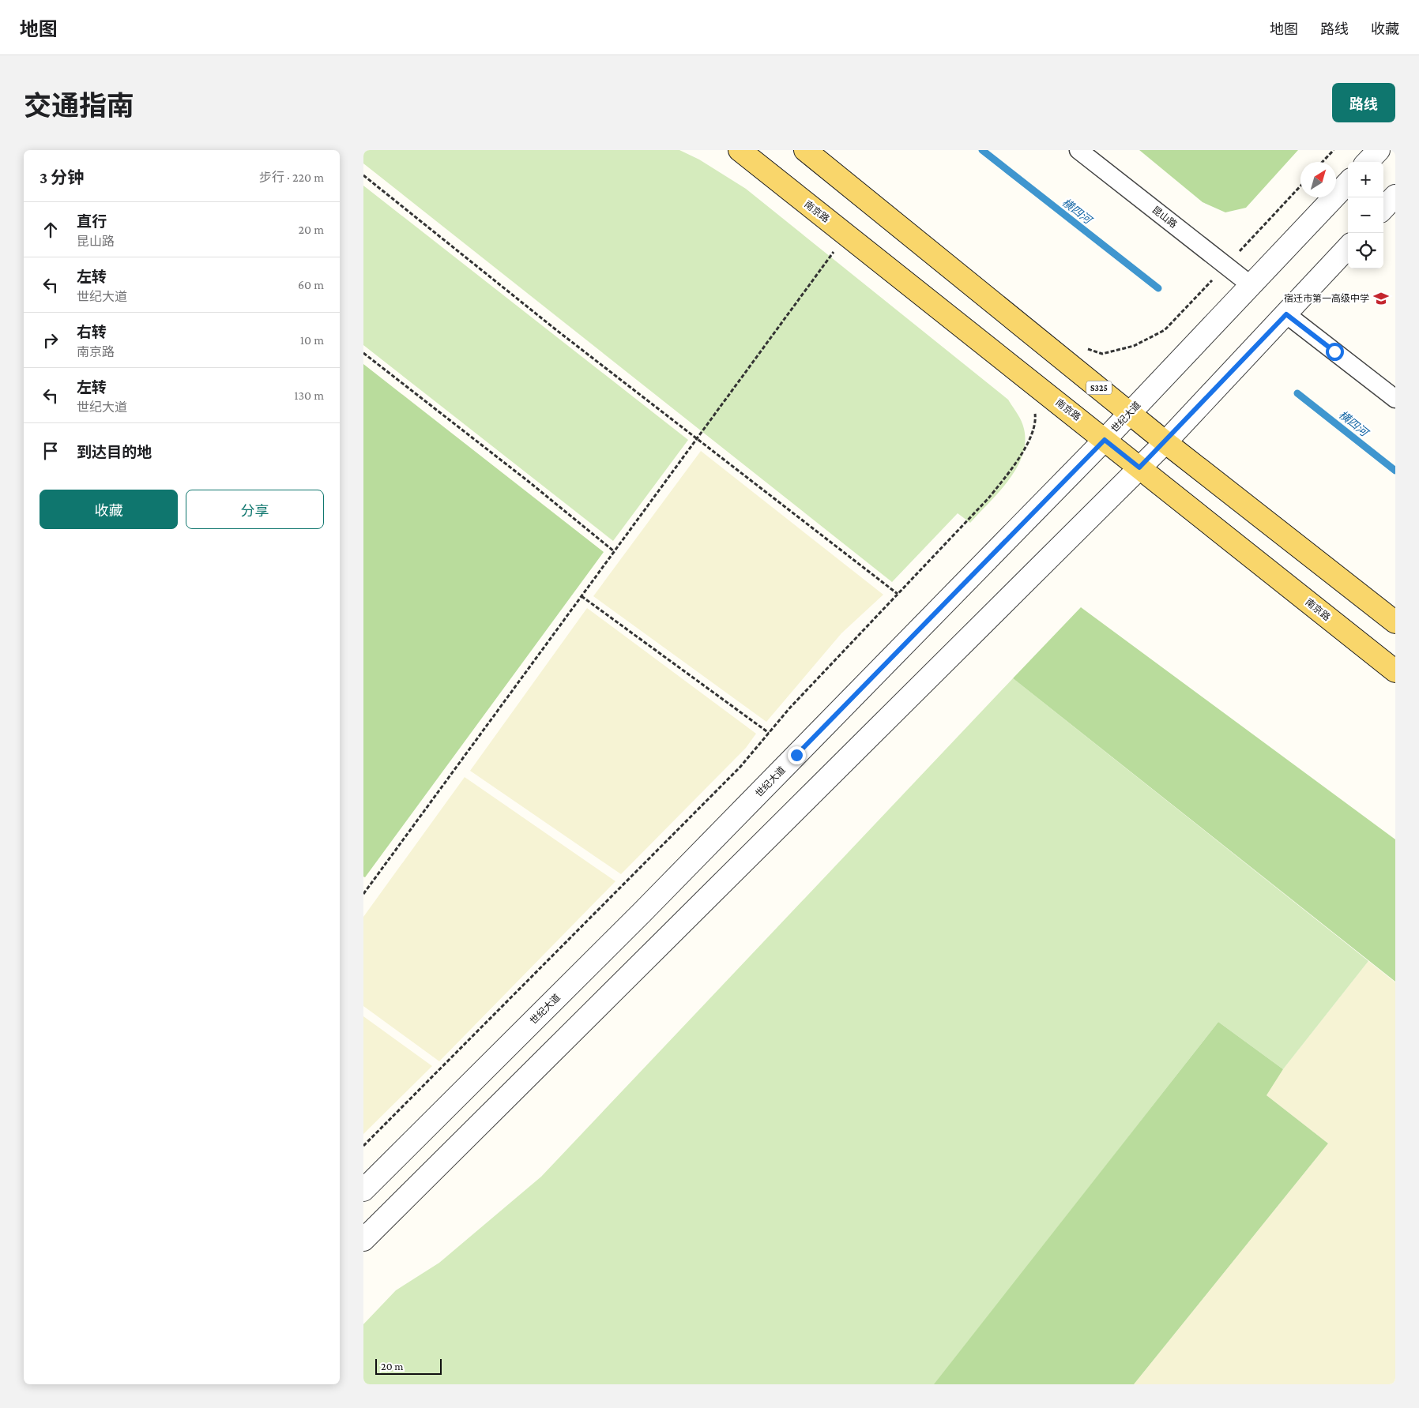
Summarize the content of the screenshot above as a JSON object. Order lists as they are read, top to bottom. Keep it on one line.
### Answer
{"streets":{"main road":["南京路","S325"],"street":["昆山路","世纪大道"]},"crossings":[["南京路","世纪大道"],["昆山路","世纪大道"],["S325","世纪大道"]],"water":["横四河"],"places":{"school or university":["宿迁市第一高级中学"]},"scale_bar":"20 m","north":"top right","page":{"header":"地图","nav":["地图","路线","收藏"],"title":"交通指南","buttons":["路线",["收藏","分享"]],"heading":["3 分钟","步行 · 220 m"],"map_buttons":["+","−"],"list":[["直行","昆山路","20 m"],["左转","世纪大道","60 m"],["右转","南京路","10 m"],["左转","世纪大道","130 m"],"到达目的地"],"scale":"20 m"}}
